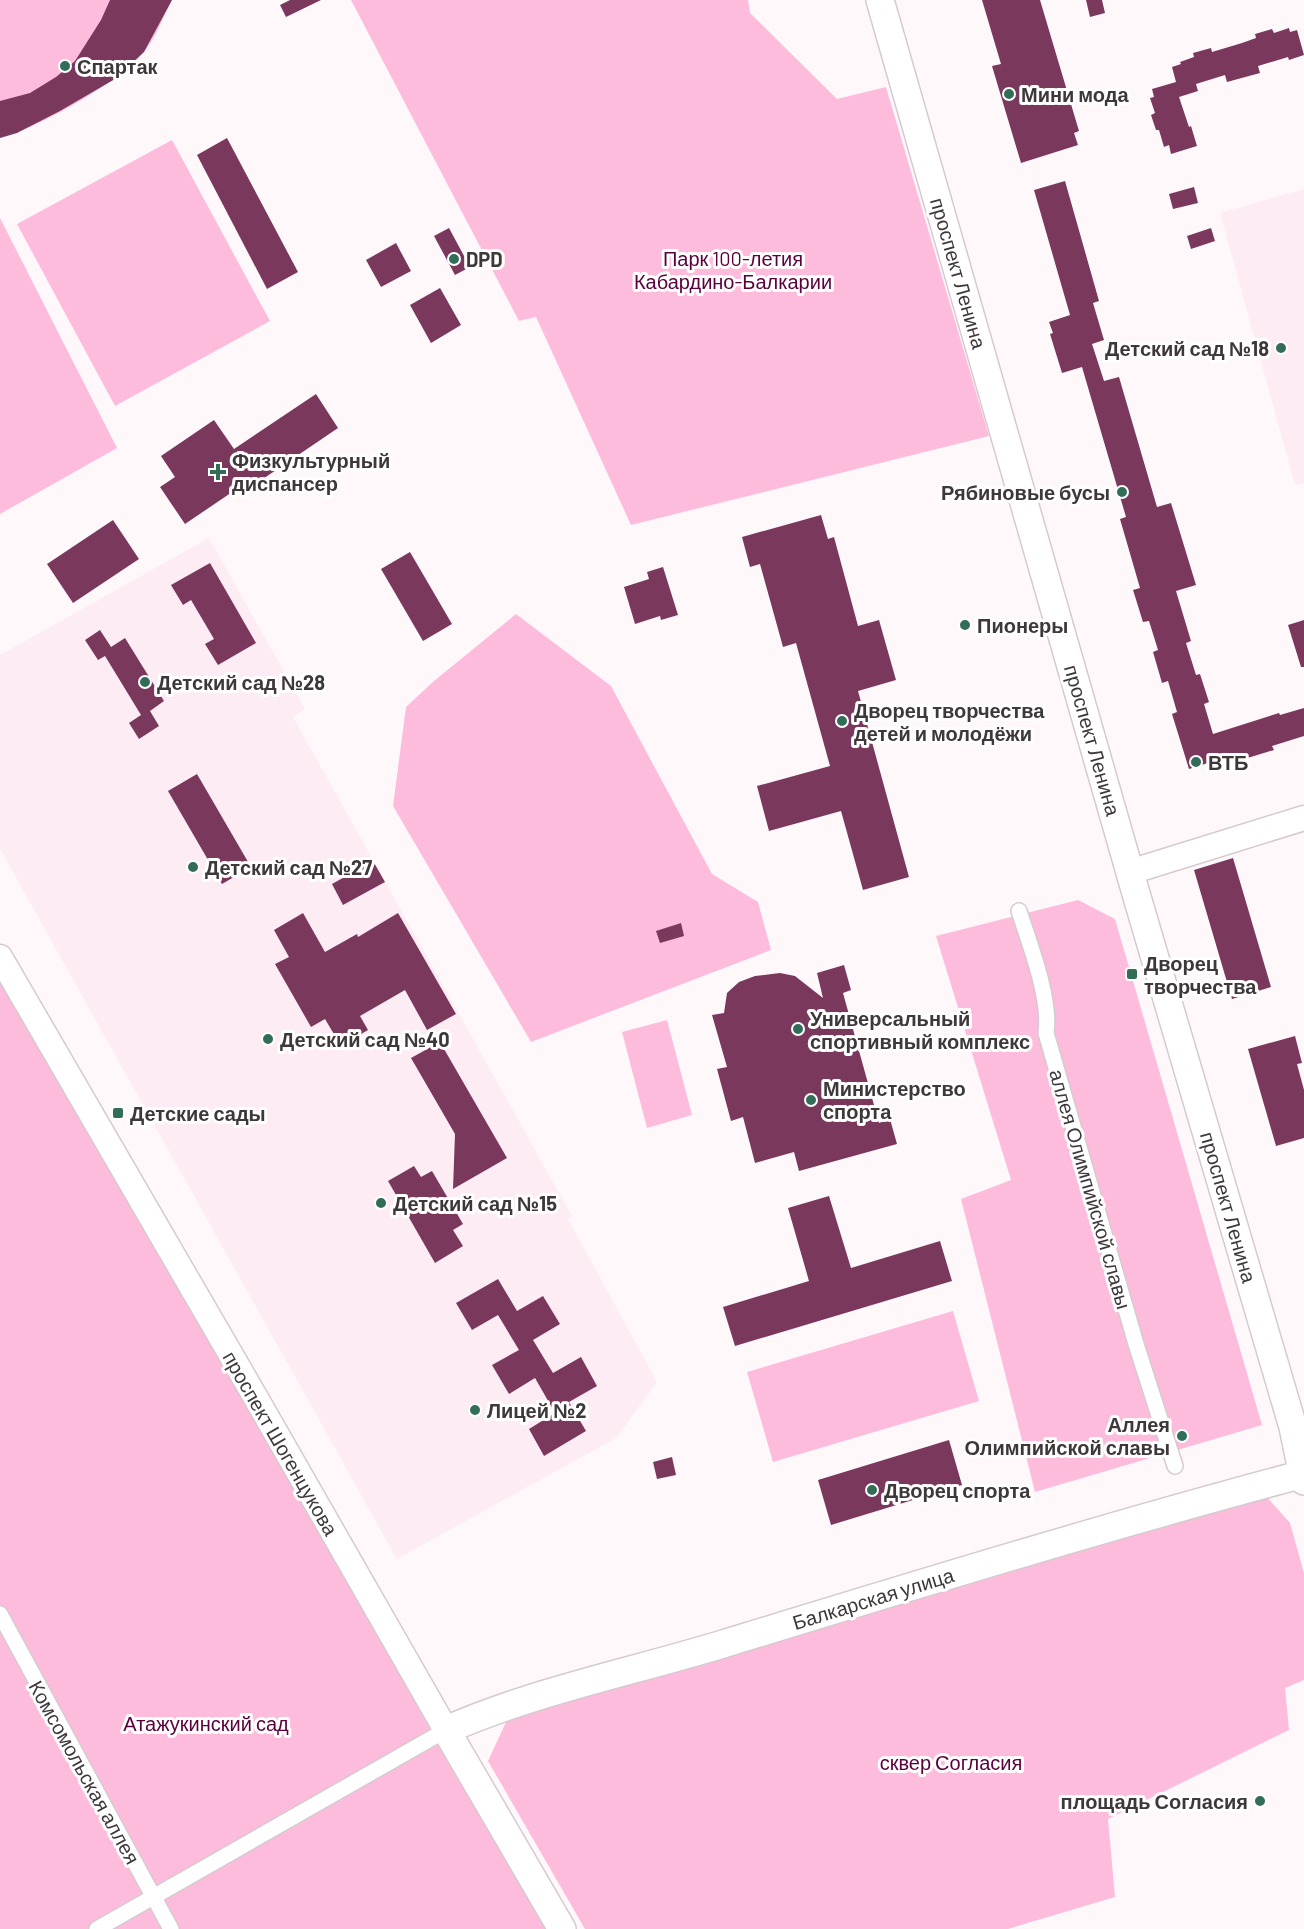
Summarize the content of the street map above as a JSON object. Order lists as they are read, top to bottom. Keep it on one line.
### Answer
{"streets":{"main road":["проспект Ленина","проспект Шогенцукова","Балкарская улица"],"street":["аллея Олимпийской славы","Комсомольская аллея"]},"crossings":[["проспект Ленина","Балкарская улица"],["проспект Шогенцукова","Балкарская улица"]],"parks":["Парк 100-летия Кабардино-Балкарии","Атажукинский сад","сквер Согласия"],"places":{"other":["Спартак","Мини мода","DPD","Детский сад №18","Рябиновые бусы","Пионеры","Детский сад №28","Дворец творчества детей и молодёжи","ВТБ","Детский сад №27","Универсальный спортивный комплекс","Детский сад №40","Министерство спорта","Детский сад №15","Лицей №2","Аллея Олимпийской славы","Дворец спорта","площадь Согласия"],"health":["Физкультурный диспансер"],"transit":["Дворец творчества","Детские сады"]}}
